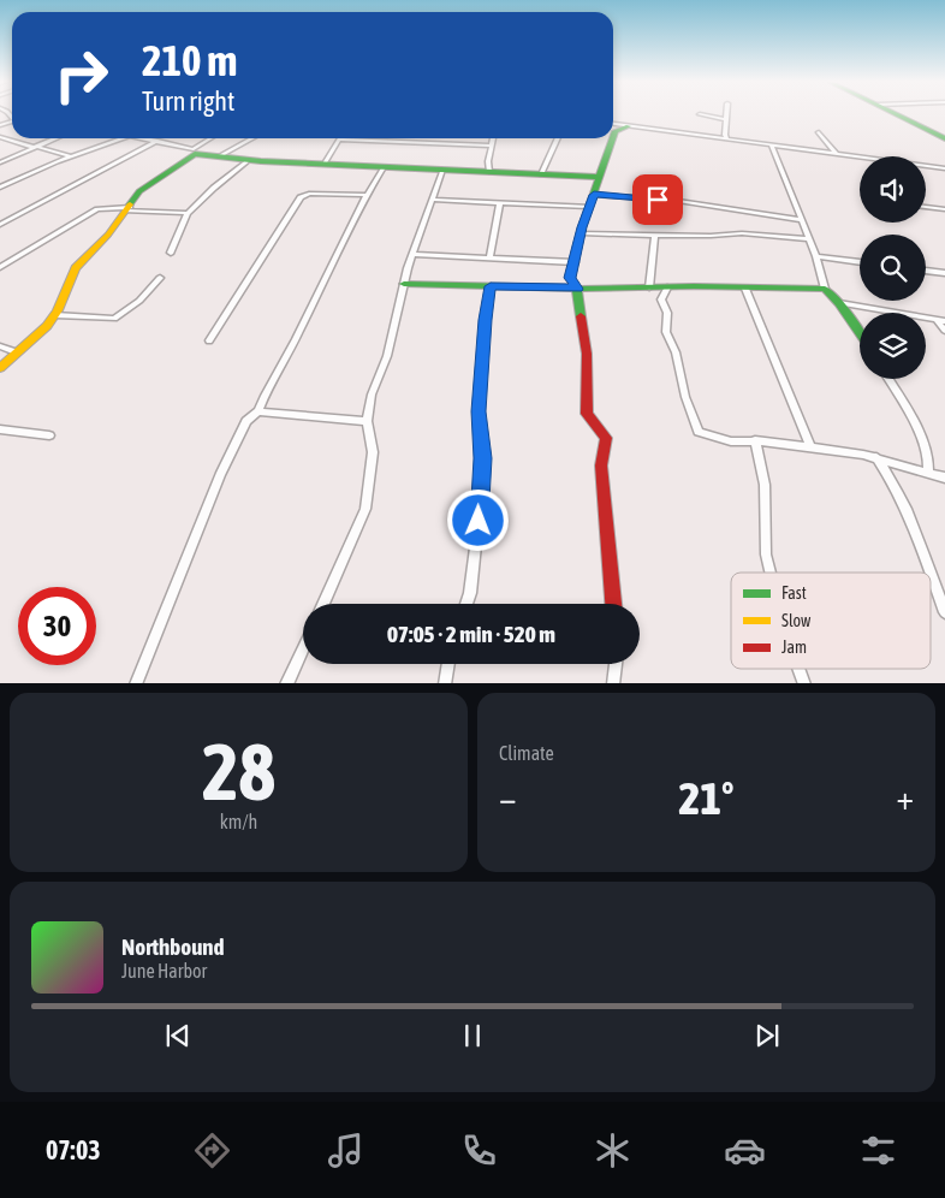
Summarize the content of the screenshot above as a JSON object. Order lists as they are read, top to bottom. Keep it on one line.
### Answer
{"legend":["Fast","Slow","Jam"],"page":{"turn":["210 m","Turn right"],"limit":"30","trip":"07:05 · 2 min · 520 m","tile":[["28","km/h"],"Climate"],"heat":["−","21°","+"],"song":["Northbound","June Harbor"],"tabs":"07:03"}}
